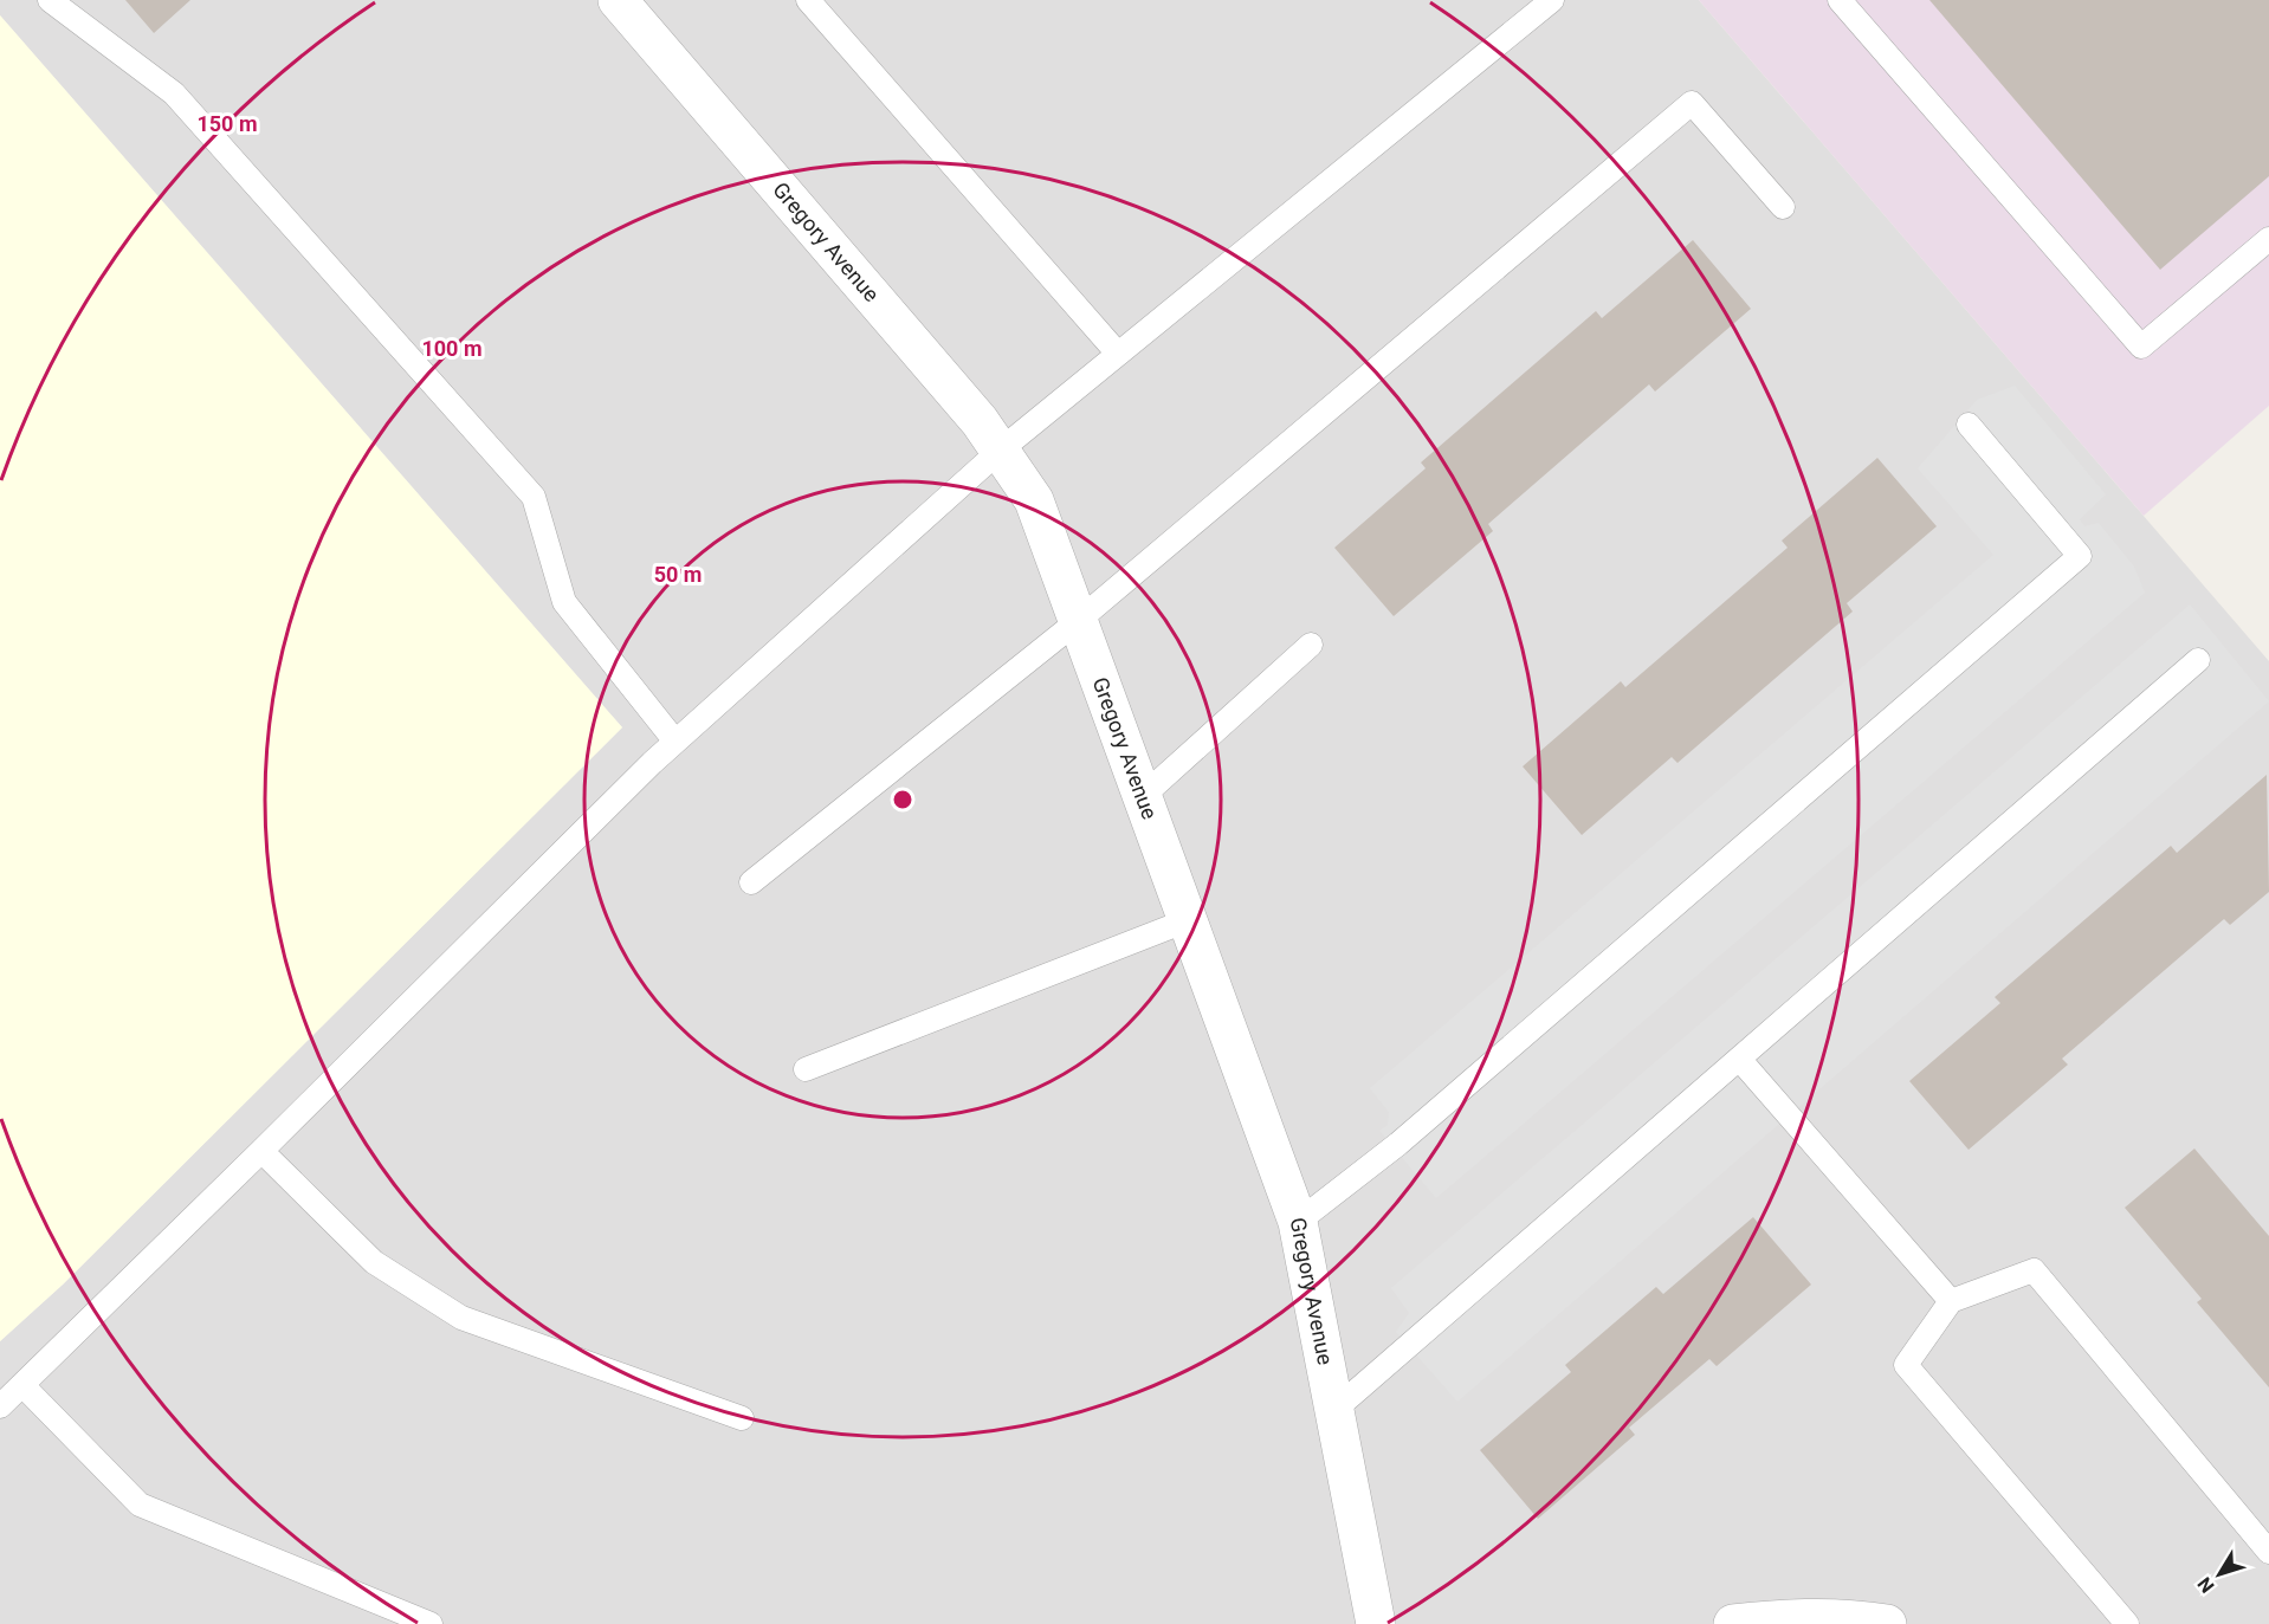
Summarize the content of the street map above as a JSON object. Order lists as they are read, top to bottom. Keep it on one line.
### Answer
{"streets":{"street":["Gregory Avenue"]},"north":"bottom left","rings":["150 m","100 m","50 m"]}
